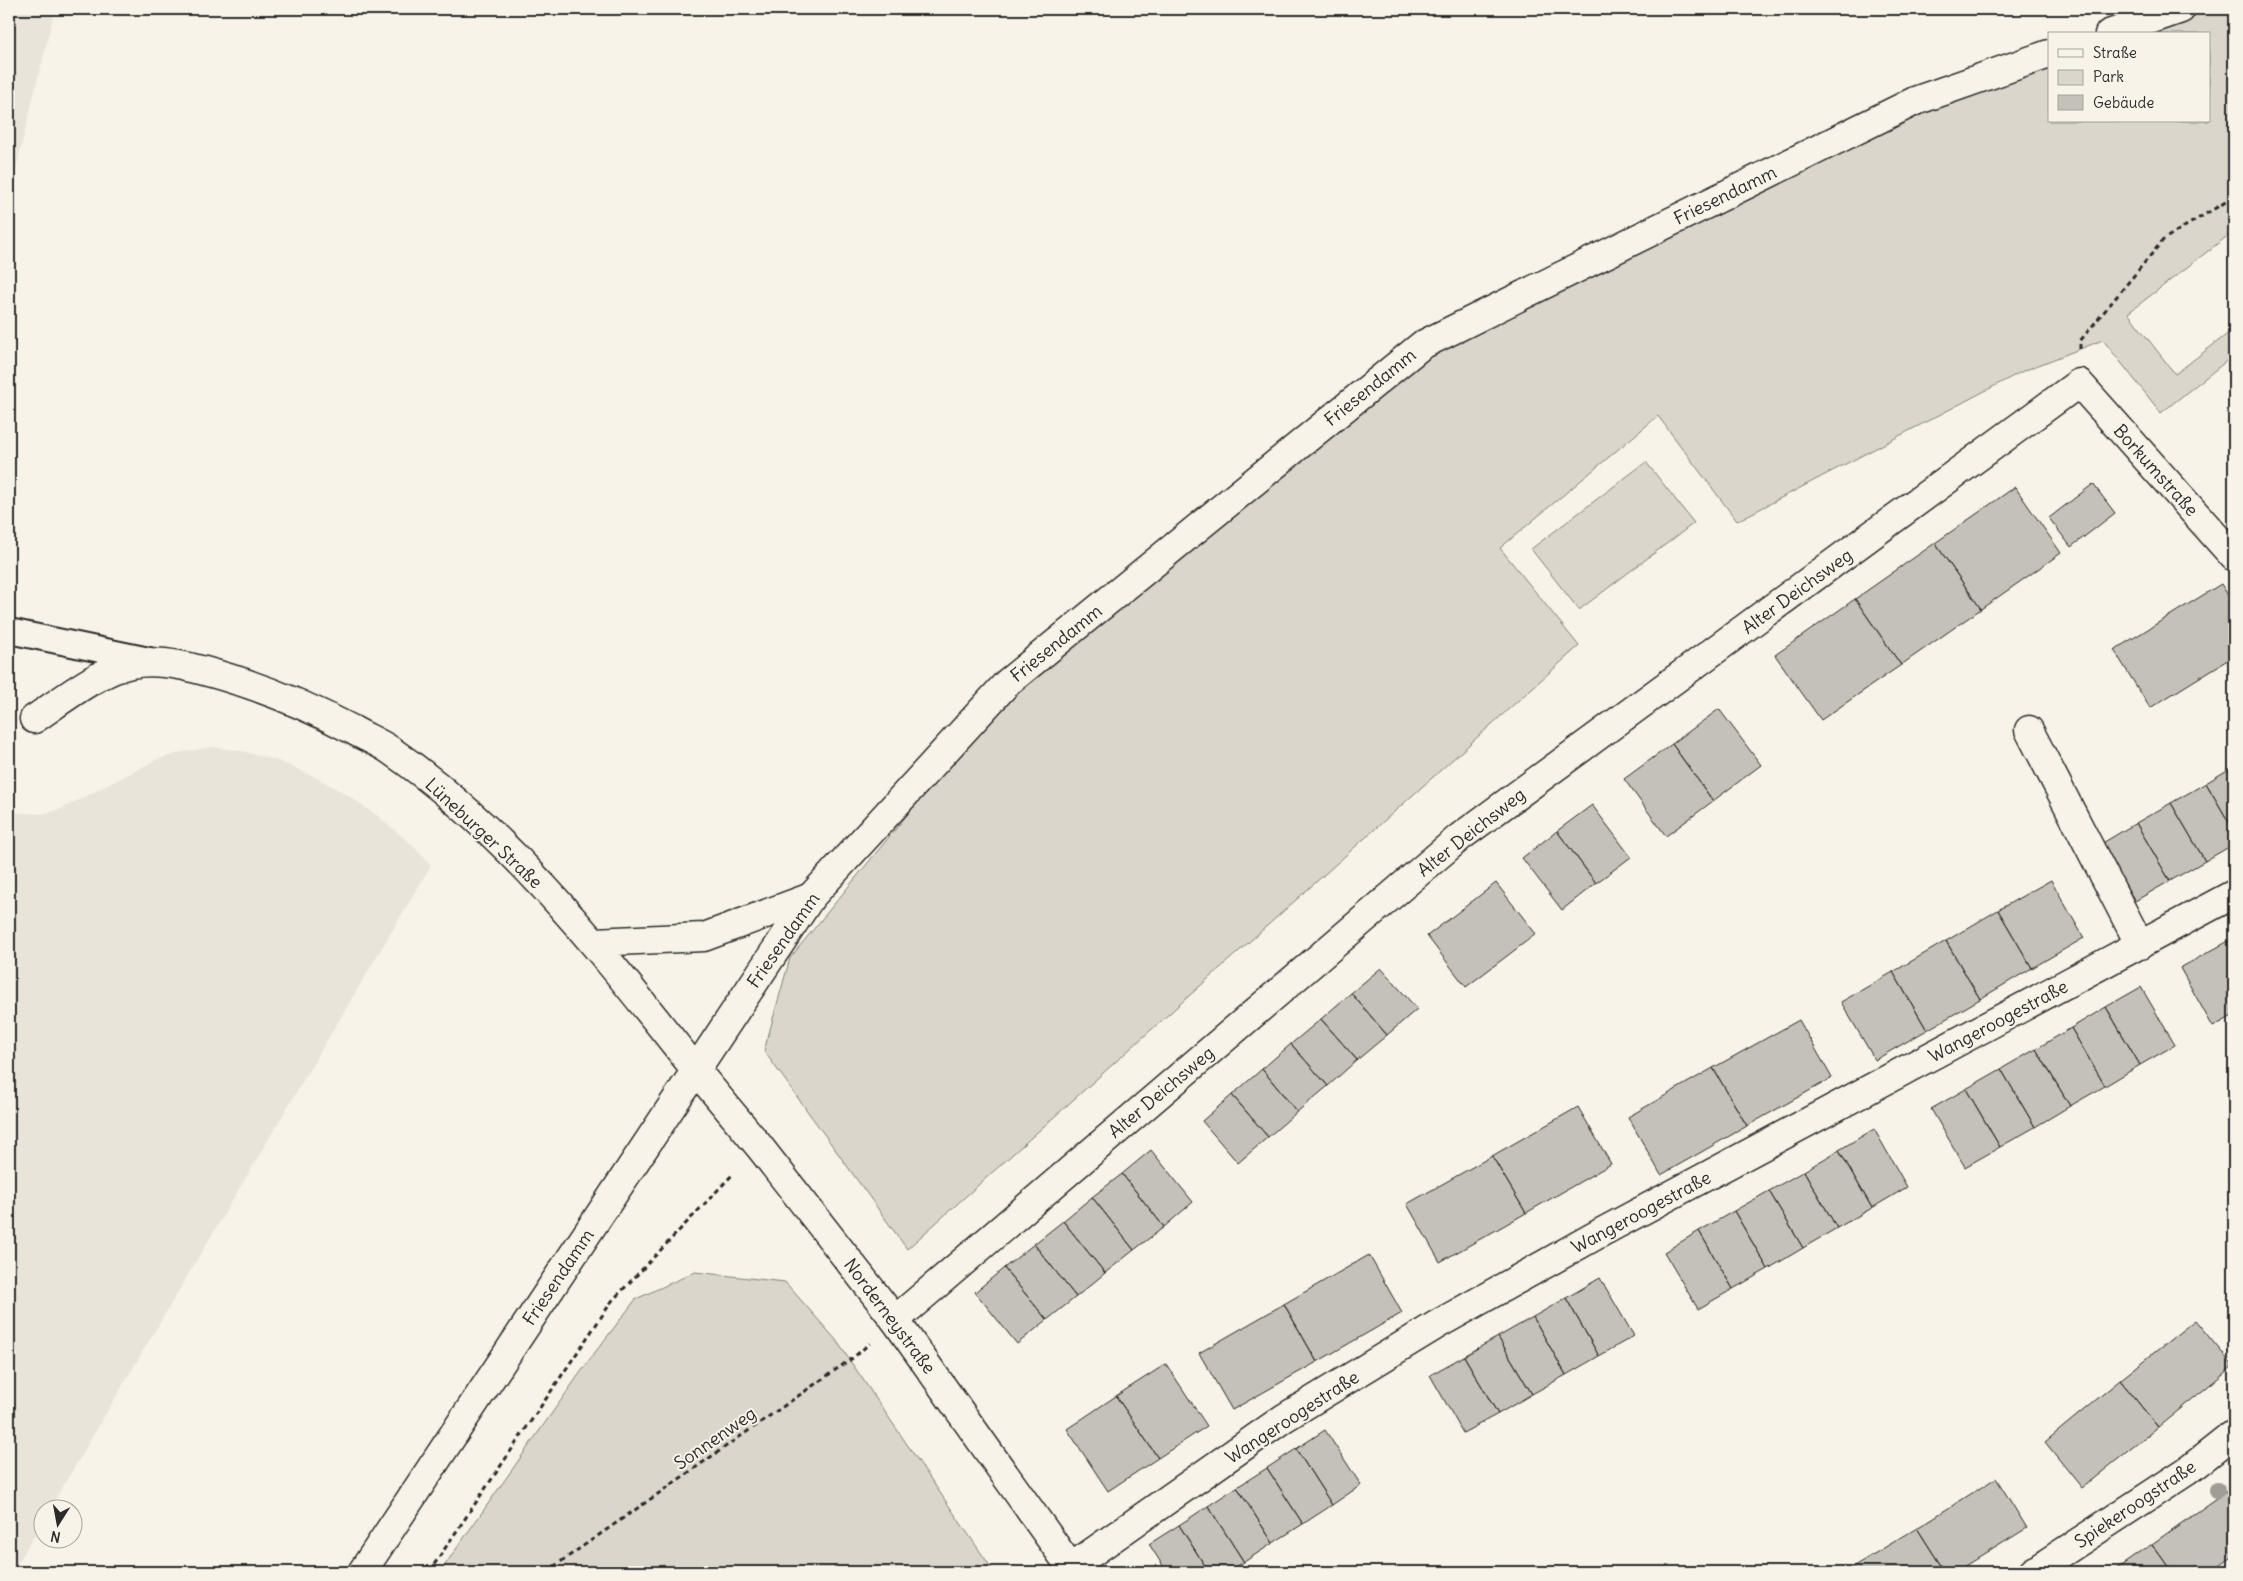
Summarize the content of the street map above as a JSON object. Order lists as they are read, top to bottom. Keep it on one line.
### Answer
{"streets":{"street":["Friesendamm","Borkumstraße","Alter Deichsweg","Lüneburger Straße","Wangeroogestraße","Norderneystraße","Spiekeroogstraße"],"path":["Sonnenweg"]},"crossings":[["Friesendamm","Lüneburger Straße"],["Friesendamm","Norderneystraße"],["Borkumstraße","Alter Deichsweg"],["Alter Deichsweg","Norderneystraße"],["Alter Deichsweg","Sonnenweg"],["Lüneburger Straße","Norderneystraße"],["Wangeroogestraße","Norderneystraße"],["Norderneystraße","Sonnenweg"]],"legend":["Straße","Park","Gebäude"],"north":"bottom"}
